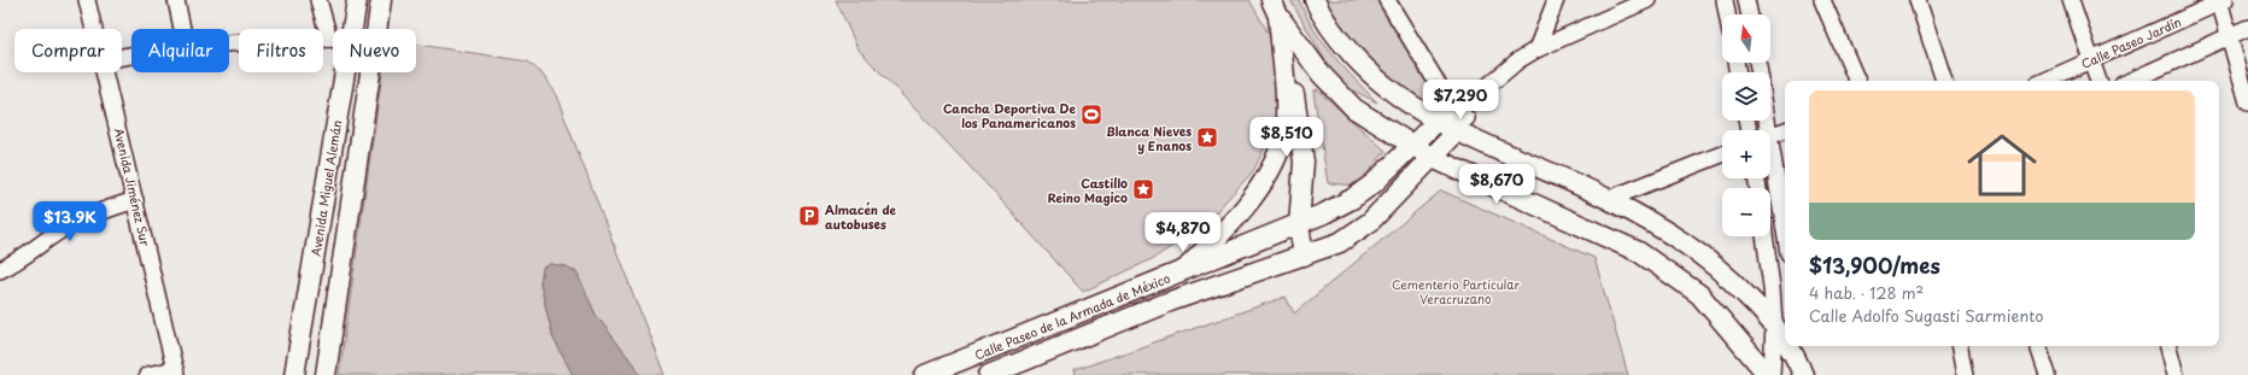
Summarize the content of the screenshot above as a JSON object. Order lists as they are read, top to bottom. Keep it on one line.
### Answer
{"streets":{"main road":["Avenida Miguel Alemán","Calle Paseo de la Armada de México"],"street":["Calle Paseo Jardín","Avenida Jiménez Sur"]},"parks":["Cementerio Particular Veracruzano"],"places":{"sports":["Cancha Deportiva De los Panamericanos"],"place":["Blanca Nieves y Enanos","Castillo Reino Magico"],"parking":["Almacén de autobuses"]},"north":"top","page":{"map_buttons":["+","−"],"chip":["Comprar","Alquilar","Filtros","Nuevo"],"price":["$7,290","$8,510","$8,670","$13.9K","$4,870"],"list":[{"name":"$13,900/mes","note":"4 hab. · 128 m² · Calle Adolfo Sugasti Sarmiento"}]}}
